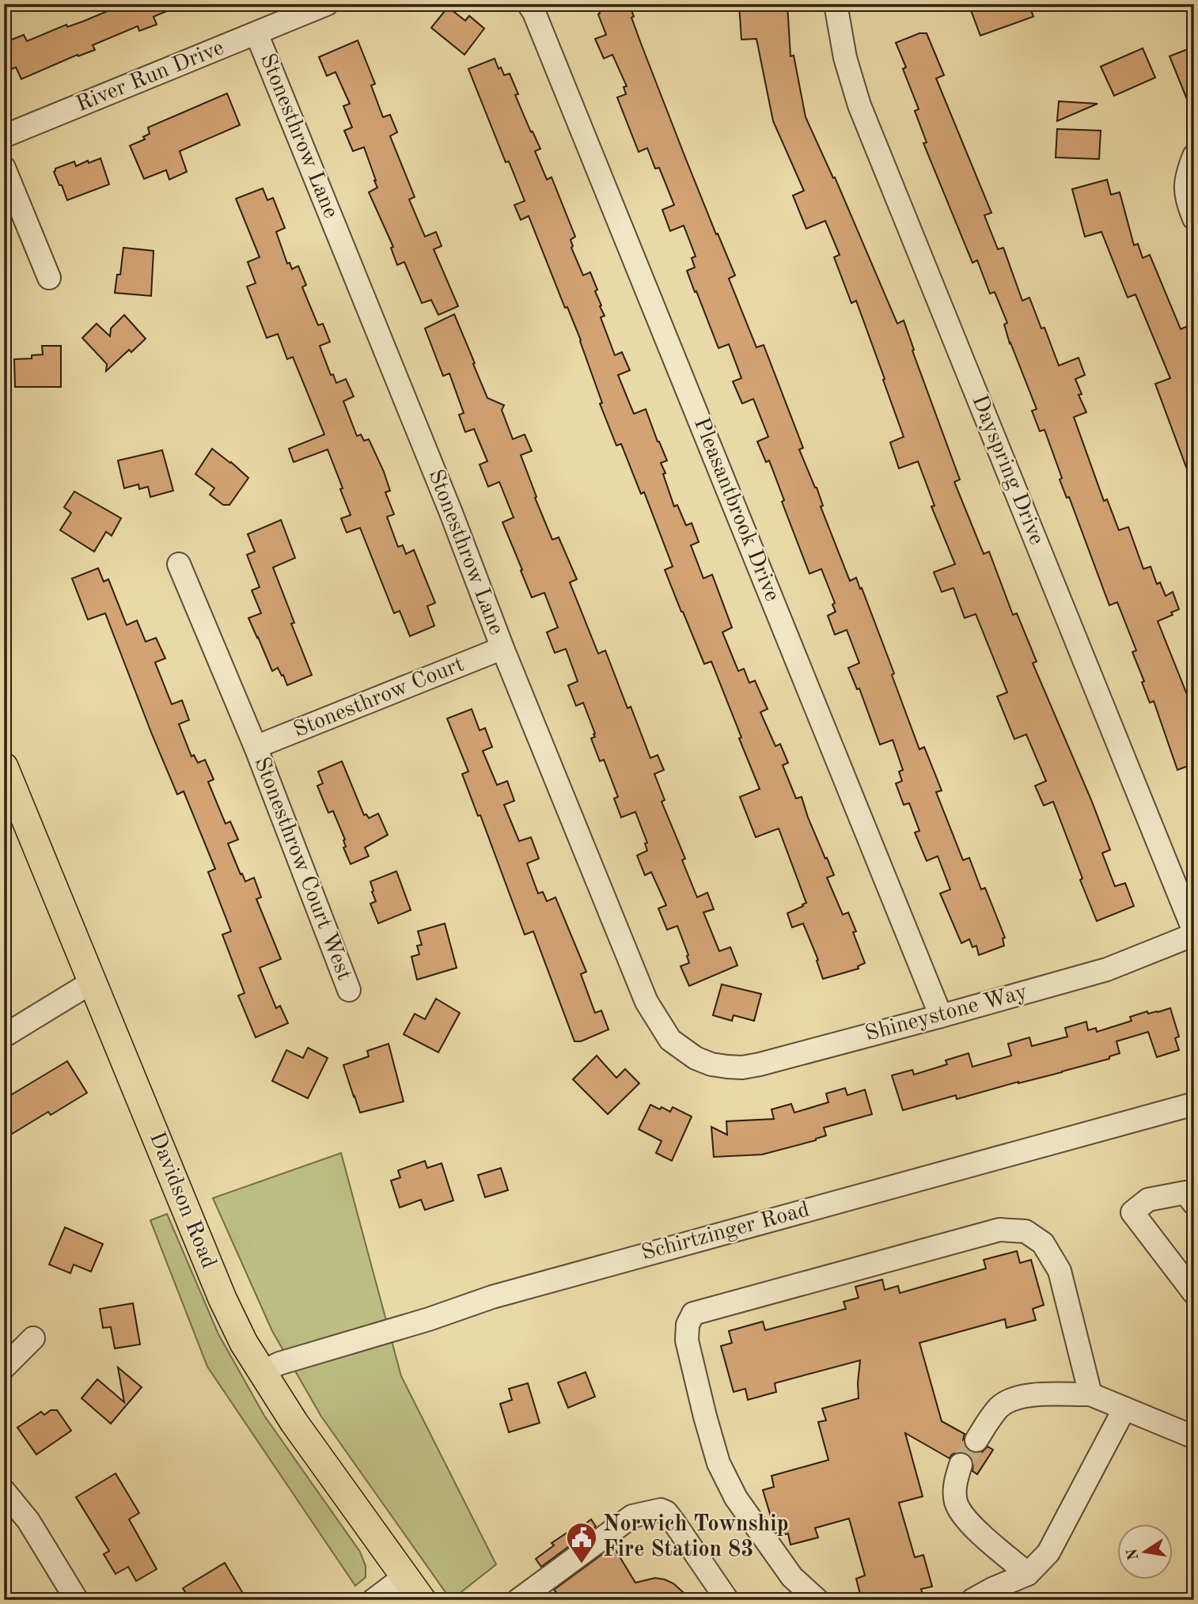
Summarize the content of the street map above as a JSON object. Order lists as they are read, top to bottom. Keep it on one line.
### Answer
{"streets":{"main road":["Davidson Road"],"street":["River Run Drive","Stonesthrow Lane","Dayspring Drive","Pleasantbrook Drive","Stonesthrow Court","Stonesthrow Court West","Shineystone Way","Schirtzinger Road"]},"crossings":[["River Run Drive","Stonesthrow Lane"],["Stonesthrow Lane","Stonesthrow Court"],["Stonesthrow Lane","Shineystone Way"],["Dayspring Drive","Shineystone Way"],["Pleasantbrook Drive","Shineystone Way"],["Stonesthrow Court","Stonesthrow Court West"],["Davidson Road","Schirtzinger Road"]],"places":{"public building":["Norwich Township Fire Station 83"]},"north":"left"}
